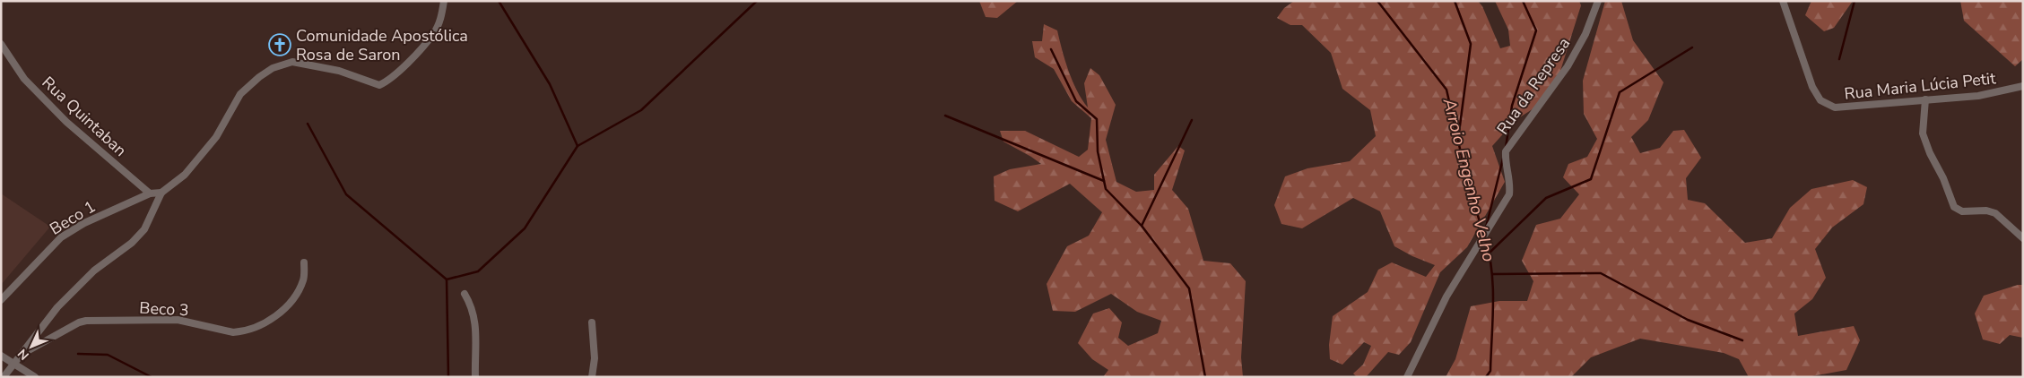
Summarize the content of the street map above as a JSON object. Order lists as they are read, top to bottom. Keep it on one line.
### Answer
{"streets":{"street":["Rua da Represa","Rua Maria Lúcia Petit","Rua Quintaban","Beco 1","Beco 3"]},"crossings":[["Rua Quintaban","Beco 1"]],"water":["Arroio Engenho Velho"],"places":{"church":["Comunidade Apostólica Rosa de Saron"]},"north":"bottom left"}
